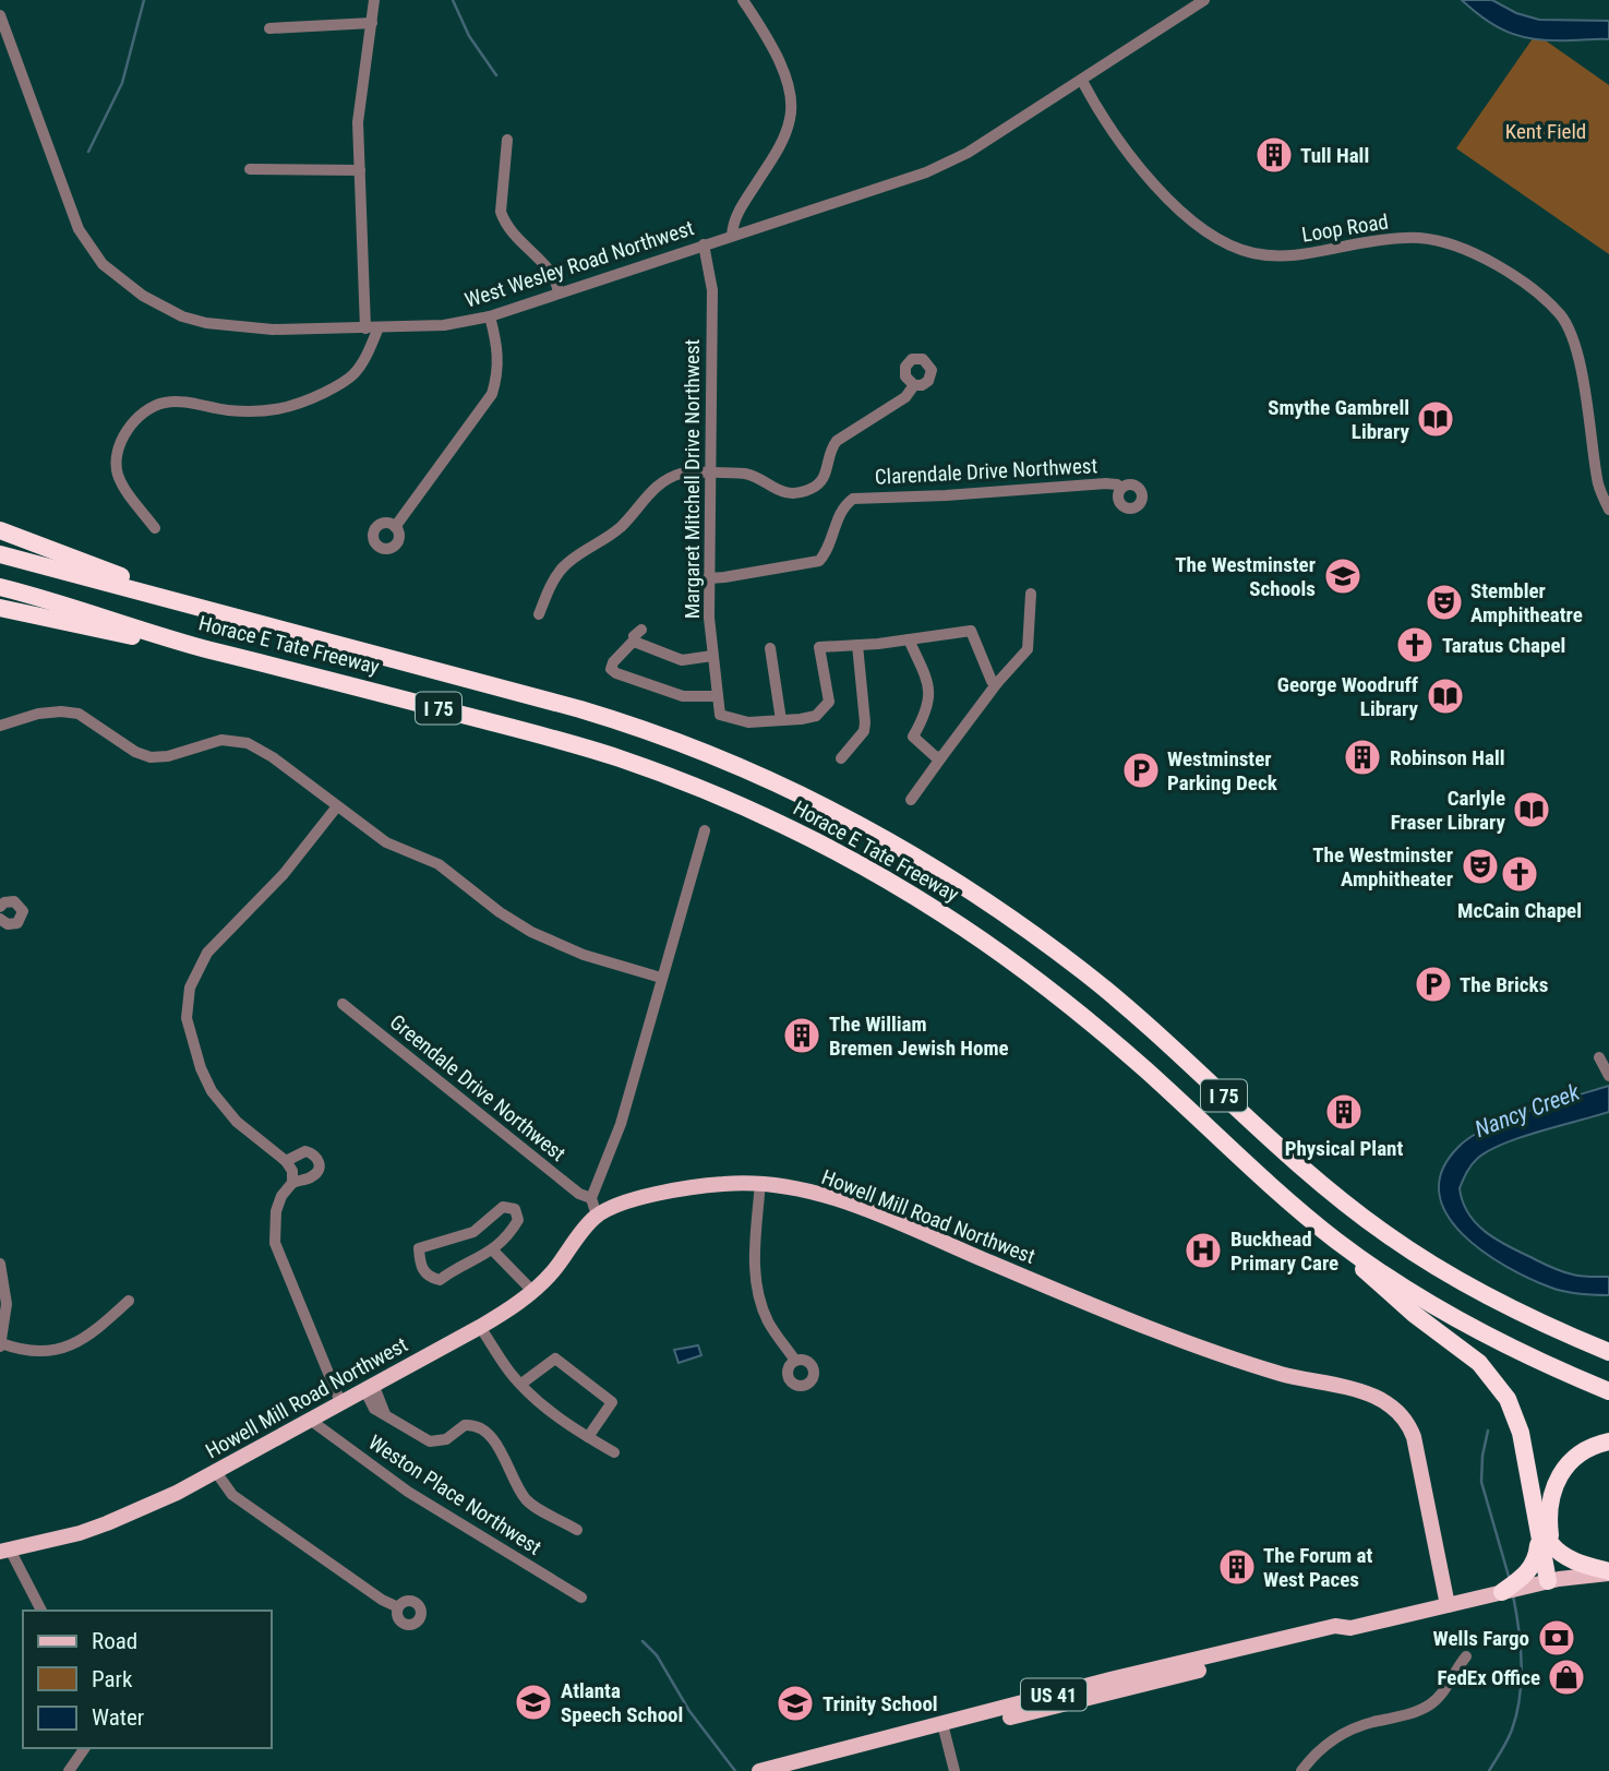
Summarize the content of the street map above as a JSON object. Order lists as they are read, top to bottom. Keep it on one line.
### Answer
{"streets":{"highway":["Horace E Tate Freeway","I 75"],"main road":["Howell Mill Road Northwest","US 41"],"street":["Loop Road","West Wesley Road Northwest","Clarendale Drive Northwest","Margaret Mitchell Drive Northwest","Greendale Drive Northwest","Weston Place Northwest"]},"crossings":[["Loop Road","West Wesley Road Northwest"],["West Wesley Road Northwest","Margaret Mitchell Drive Northwest"],["Clarendale Drive Northwest","Margaret Mitchell Drive Northwest"],["Howell Mill Road Northwest","Weston Place Northwest"],["Howell Mill Road Northwest","US 41"]],"water":["Nancy Creek"],"parks":["Kent Field"],"places":{"building":["Tull Hall","Robinson Hall","The William Bremen Jewish Home","Physical Plant","The Forum at West Paces"],"library":["Smythe Gambrell Library","George Woodruff Library","Carlyle Fraser Library"],"school or university":["The Westminster Schools","Atlanta Speech School","Trinity School"],"theatre":["Stembler Amphitheatre","The Westminster Amphitheater"],"church":["Taratus Chapel","McCain Chapel"],"parking":["Westminster Parking Deck","The Bricks"],"hospital":["Buckhead Primary Care"],"bank":["Wells Fargo"],"shop":["FedEx Office"]},"legend":["Road","Park","Water"]}
